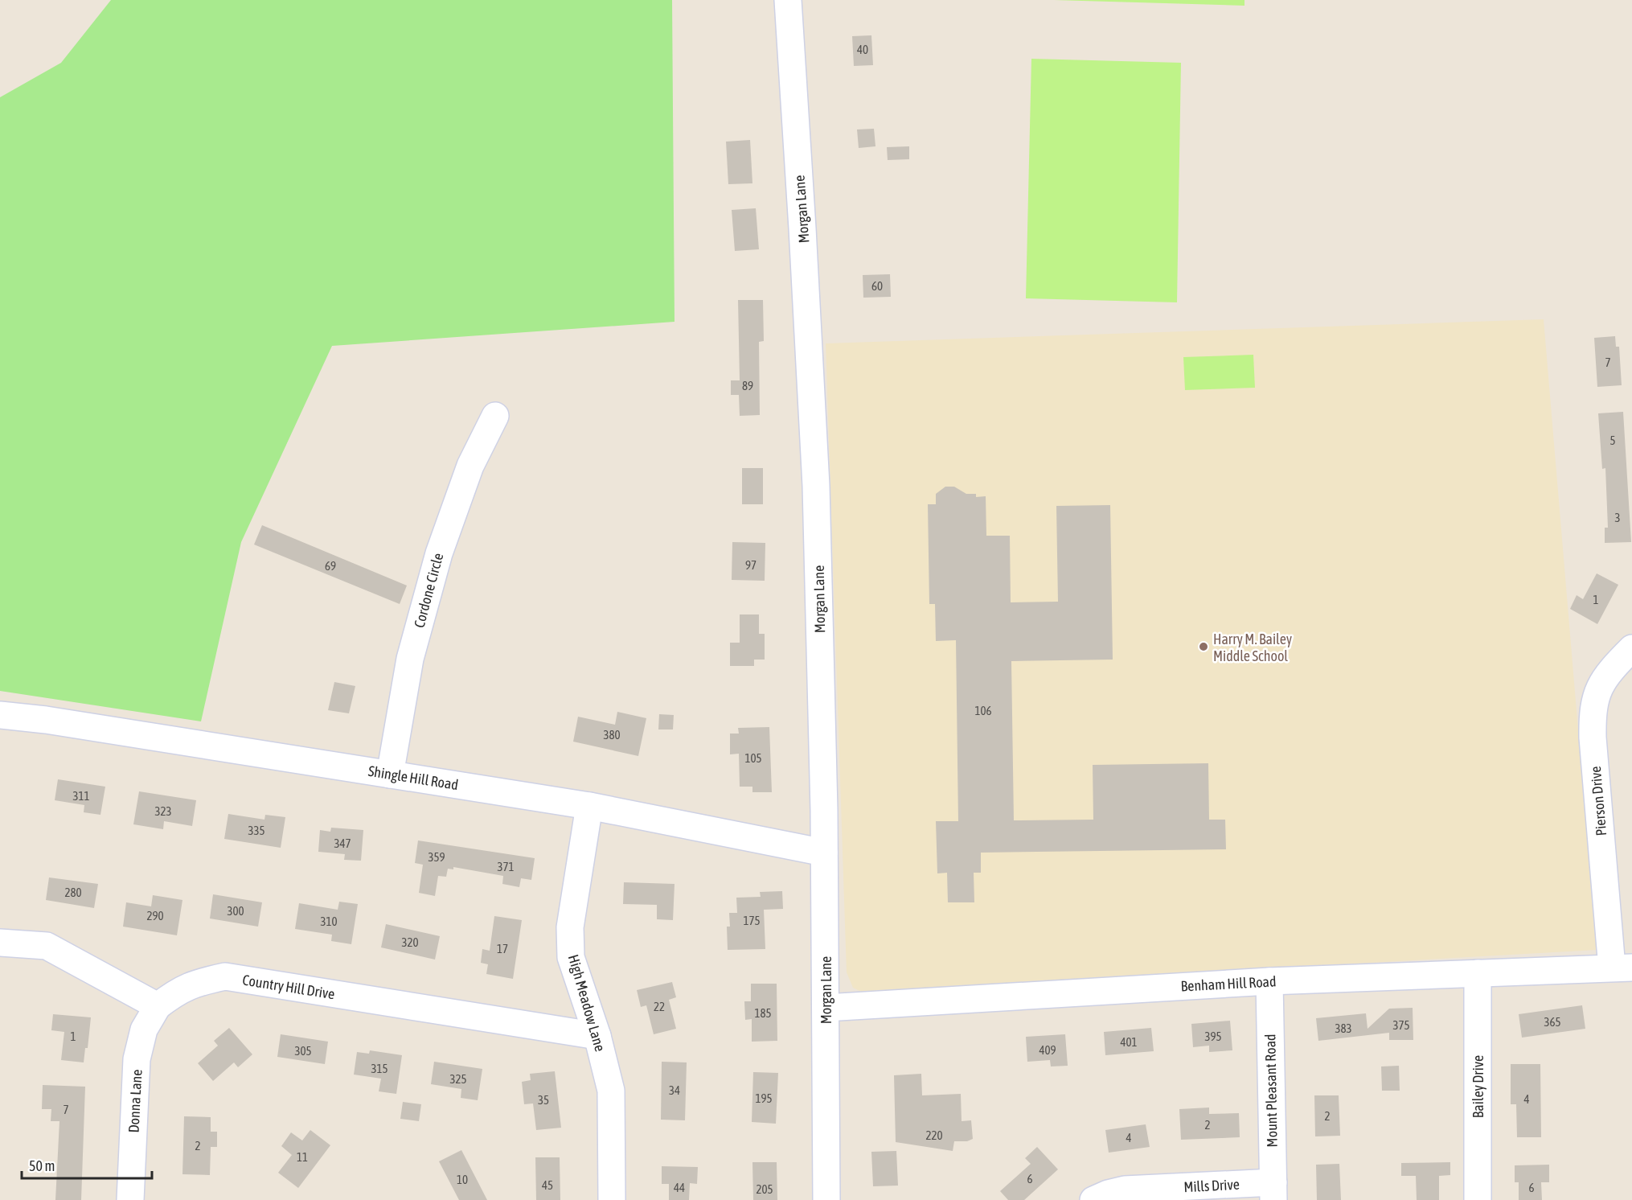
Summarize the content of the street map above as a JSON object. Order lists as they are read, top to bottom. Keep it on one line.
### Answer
{"streets":{"street":["Morgan Lane","Cordone Circle","Shingle Hill Road","Pierson Drive","Benham Hill Road","Country Hill Drive","High Meadow Lane","Bailey Drive","Mount Pleasant Road","Donna Lane","Mills Drive"]},"crossings":[["Morgan Lane","Shingle Hill Road"],["Morgan Lane","Benham Hill Road"],["Cordone Circle","Shingle Hill Road"],["Shingle Hill Road","High Meadow Lane"],["Pierson Drive","Benham Hill Road"],["Benham Hill Road","Bailey Drive"],["Benham Hill Road","Mount Pleasant Road"],["Country Hill Drive","High Meadow Lane"],["Country Hill Drive","Donna Lane"],["Mount Pleasant Road","Mills Drive"]],"places":["Harry M. Bailey Middle School"],"house_numbers":["40","60","7","89","5","3","97","69","1","106","380","105","311","323","335","347","359","371","280","300","290","175","310","320","17","22","185","365","375","383","1","395","401","409","305","315","325","34","195","4","35","7","2","2","220","4","2","11","6","10","45","44","6","205"],"scale_bar":"50 m"}
